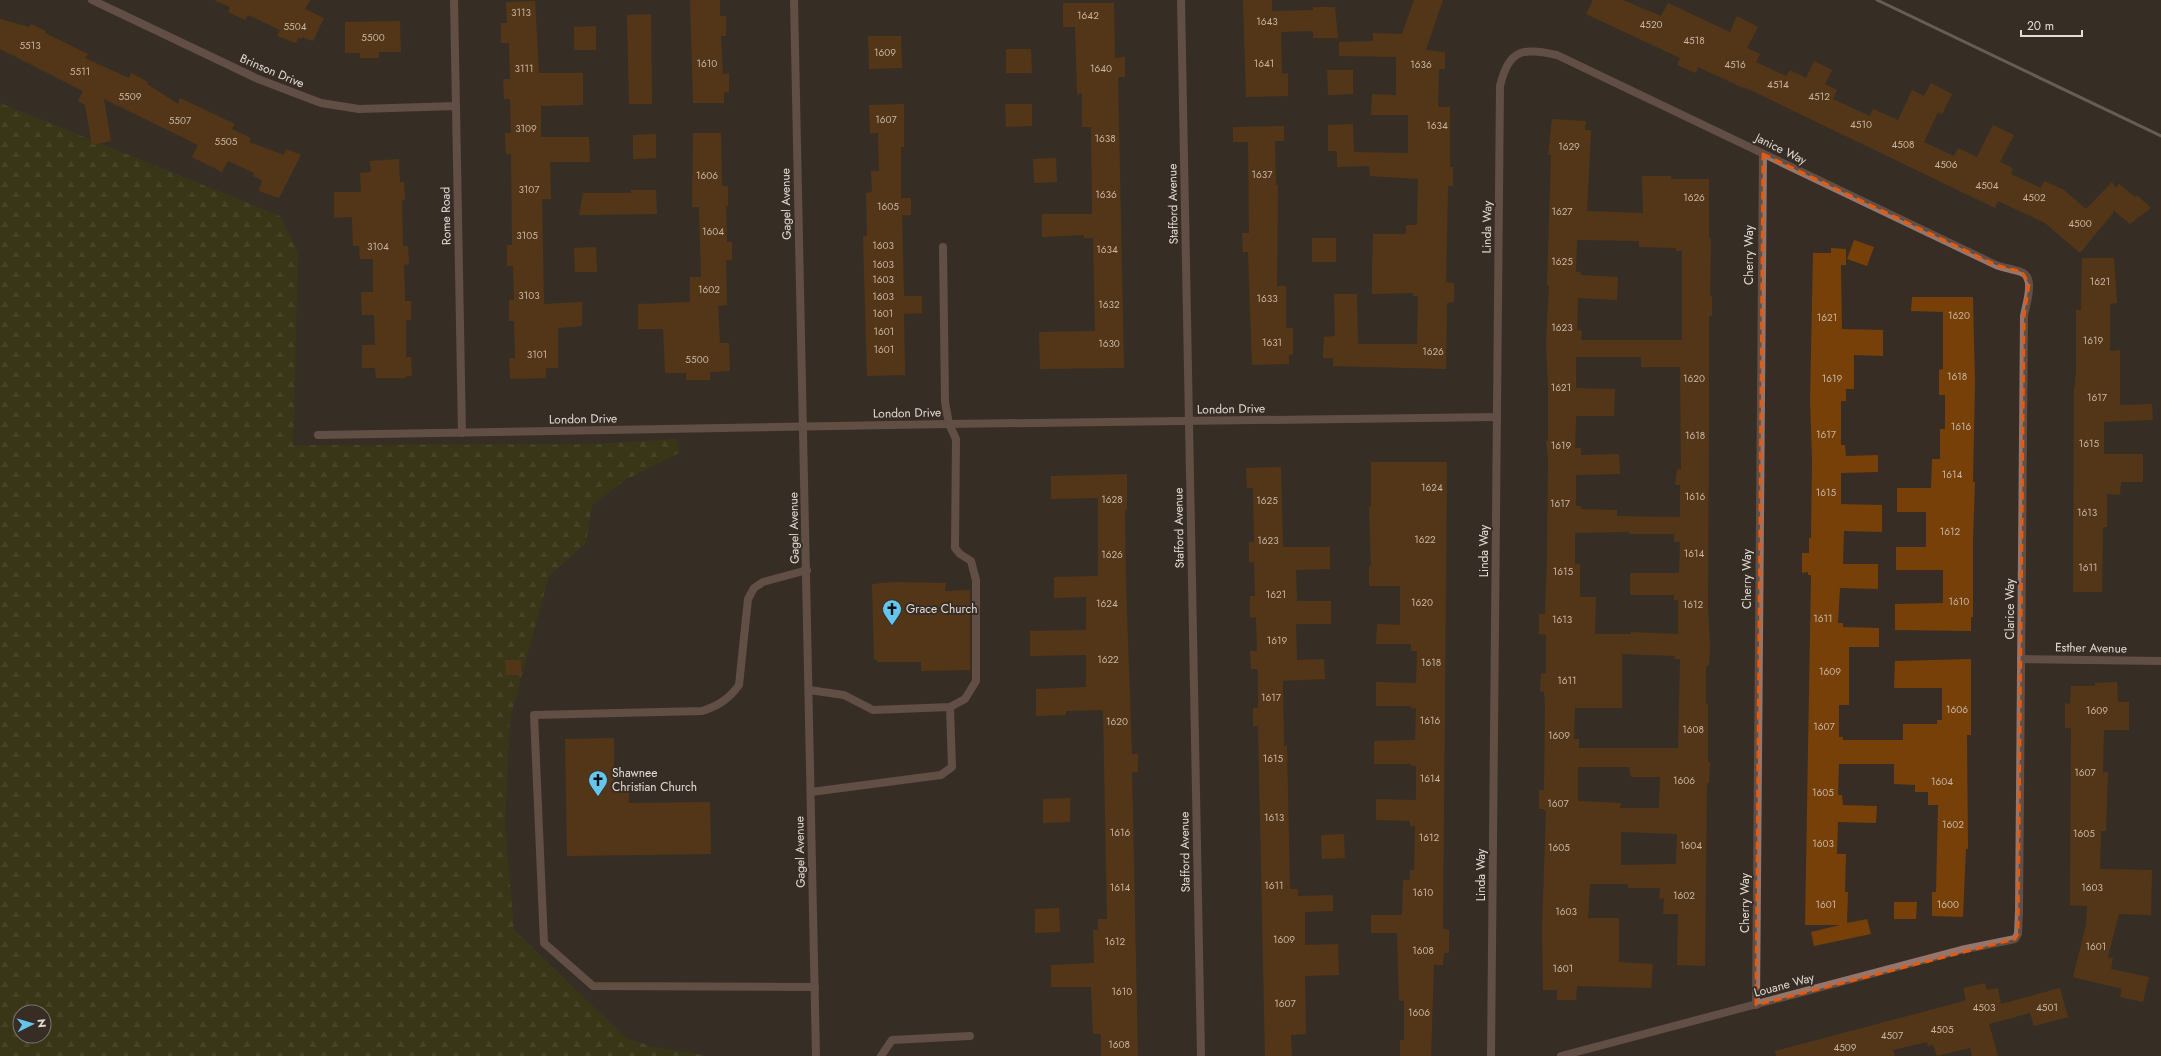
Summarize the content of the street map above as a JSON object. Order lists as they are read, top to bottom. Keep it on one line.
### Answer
{"streets":{"street":["Brinson Drive","Janice Way","Gagel Avenue","Stafford Avenue","Rome Road","Linda Way","Cherry Way","London Drive","Clarice Way","Esther Avenue","Louane Way"]},"crossings":[["Brinson Drive","Rome Road"],["Janice Way","Linda Way"],["Janice Way","Cherry Way"],["Janice Way","Clarice Way"],["Gagel Avenue","London Drive"],["Stafford Avenue","London Drive"],["Rome Road","London Drive"],["Linda Way","London Drive"],["Cherry Way","Louane Way"],["Clarice Way","Esther Avenue"],["Clarice Way","Louane Way"]],"places":{"church":["Grace Church","Shawnee Christian Church"]},"house_numbers":["3113","1642","1643","4520","5504","5500","4518","5513","1609","1610","1641","1636","4516","3111","1640","5511","4514","5509","4512","1607","5507","4510","1634","3109","1638","5505","4508","1629","4506","1637","1606","4504","3107","1636","1626","4502","1605","1627","4500","1604","3105","1603","3104","1634","1625","1603","1603","1621","1602","3103","1603","1633","1632","1601","1620","1621","1623","1601","1619","1631","1630","1601","1626","3101","5500","1618","1620","1619","1621","1617","1616","1617","1618","1615","1619","1614","1624","1615","1616","1628","1625","1617","1613","1612","1622","1623","1614","1626","1611","1615","1621","1610","1620","1624","1612","1611","1613","1619","1622","1618","1609","1611","1617","1606","1609","1616","1620","1607","1608","1609","1615","1607","1614","1606","1604","1605","1607","1613","1602","1616","1605","1612","1603","1604","1605","1611","1614","1603","1610","1602","1601","1600","1603","1609","1612","1601","1608","1601","1610","1607","4503","4501","1606","4505","4507","1608","4509"],"scale_bar":"20 m","north":"right"}
